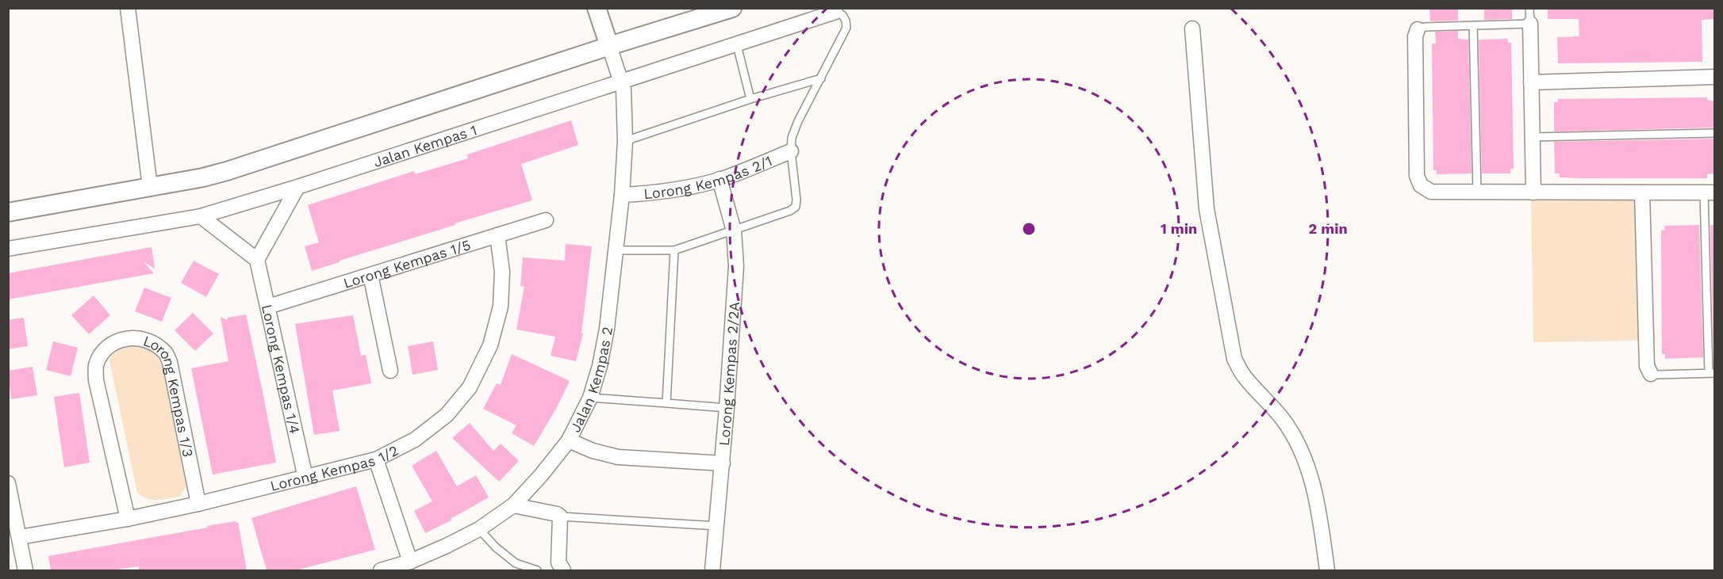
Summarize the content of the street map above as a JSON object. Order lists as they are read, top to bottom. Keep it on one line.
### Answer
{"streets":{"street":["Jalan Kempas 1","Lorong Kempas 2/1","Lorong Kempas 1/5","Lorong Kempas 1/4","Lorong Kempas 2/2A","Jalan Kempas 2","Lorong Kempas 1/3","Lorong Kempas 1/2"]},"crossings":[["Jalan Kempas 1","Jalan Kempas 2"],["Lorong Kempas 2/1","Lorong Kempas 2/2A"],["Lorong Kempas 2/1","Jalan Kempas 2"],["Lorong Kempas 1/5","Lorong Kempas 1/4"],["Lorong Kempas 1/5","Lorong Kempas 1/2"],["Lorong Kempas 1/4","Lorong Kempas 1/2"],["Lorong Kempas 1/3","Lorong Kempas 1/2"]],"rings":["1 min","2 min"]}
